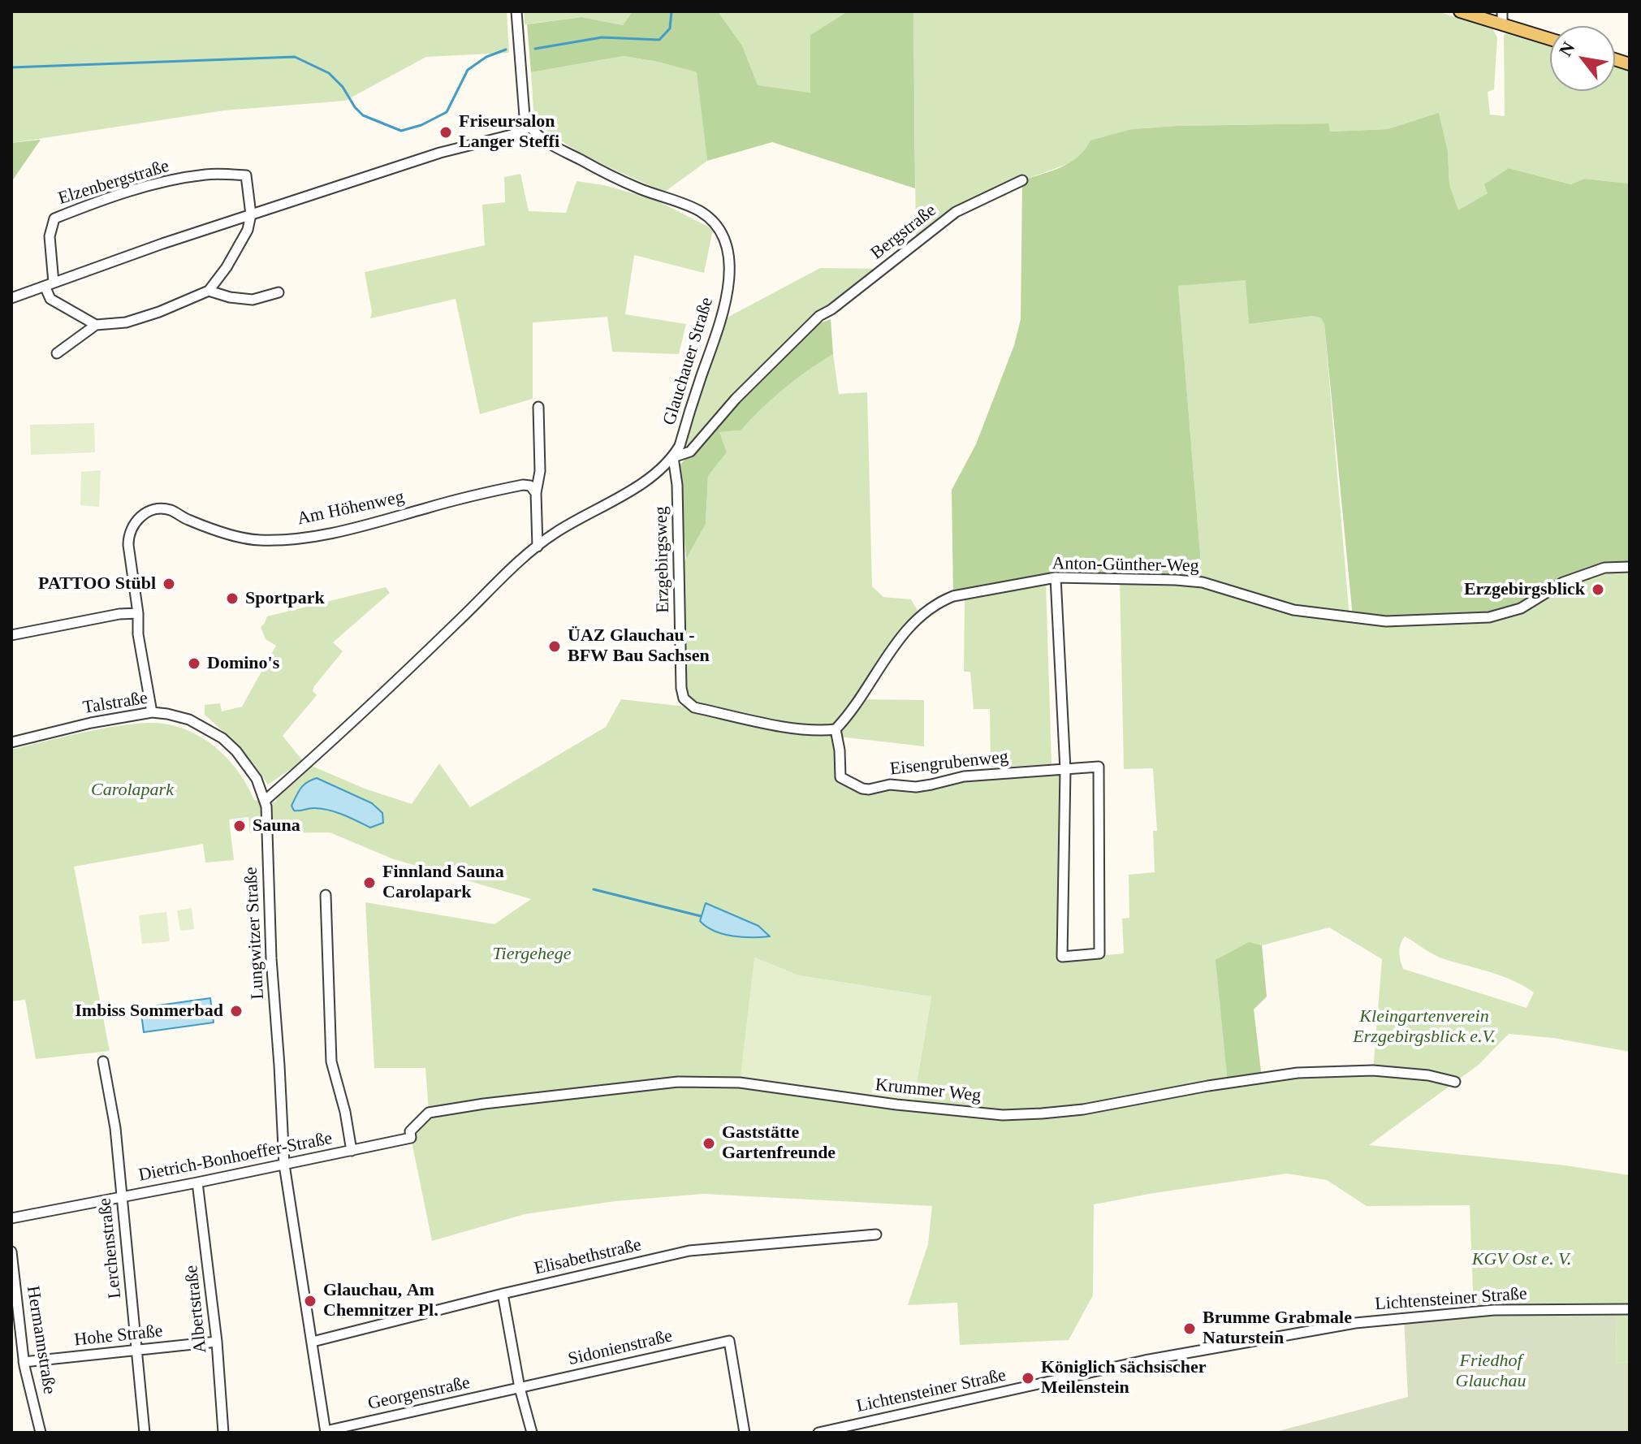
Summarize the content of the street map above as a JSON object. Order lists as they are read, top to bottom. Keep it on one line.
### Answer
{"streets":{"street":["Elzenbergstraße","Bergstraße","Glauchauer Straße","Am Höhenweg","Erzgebirgsweg","Anton-Günther-Weg","Talstraße","Eisengrubenweg","Lungwitzer Straße","Krummer Weg","Dietrich-Bonhoeffer-Straße","Lerchenstraße","Elisabethstraße","Lichtensteiner Straße","Albertstraße","Hohe Straße","Hermannstraße","Sidonienstraße","Georgenstraße"]},"crossings":[["Bergstraße","Glauchauer Straße"],["Bergstraße","Erzgebirgsweg"],["Glauchauer Straße","Erzgebirgsweg"],["Am Höhenweg","Talstraße"],["Erzgebirgsweg","Anton-Günther-Weg"],["Erzgebirgsweg","Eisengrubenweg"],["Anton-Günther-Weg","Eisengrubenweg"],["Talstraße","Lungwitzer Straße"],["Lungwitzer Straße","Dietrich-Bonhoeffer-Straße"],["Lungwitzer Straße","Elisabethstraße"],["Lungwitzer Straße","Georgenstraße"],["Krummer Weg","Dietrich-Bonhoeffer-Straße"],["Dietrich-Bonhoeffer-Straße","Lerchenstraße"],["Dietrich-Bonhoeffer-Straße","Albertstraße"],["Lerchenstraße","Hohe Straße"],["Albertstraße","Hohe Straße"],["Hohe Straße","Hermannstraße"],["Sidonienstraße","Georgenstraße"]],"parks":["Carolapark","Tiergehege","Kleingartenverein Erzgebirgsblick e.V.","KGV Ost e. V.","Friedhof Glauchau"],"places":["Friseursalon Langer Steffi","PATTOO Stübl","Erzgebirgsblick","Sportpark","ÜAZ Glauchau - BFW Bau Sachsen","Domino's","Sauna","Finnland Sauna Carolapark","Imbiss Sommerbad","Gaststätte Gartenfreunde","Glauchau, Am Chemnitzer Pl.","Brumme Grabmale Naturstein","Königlich sächsischer Meilenstein"],"north":"top left"}
